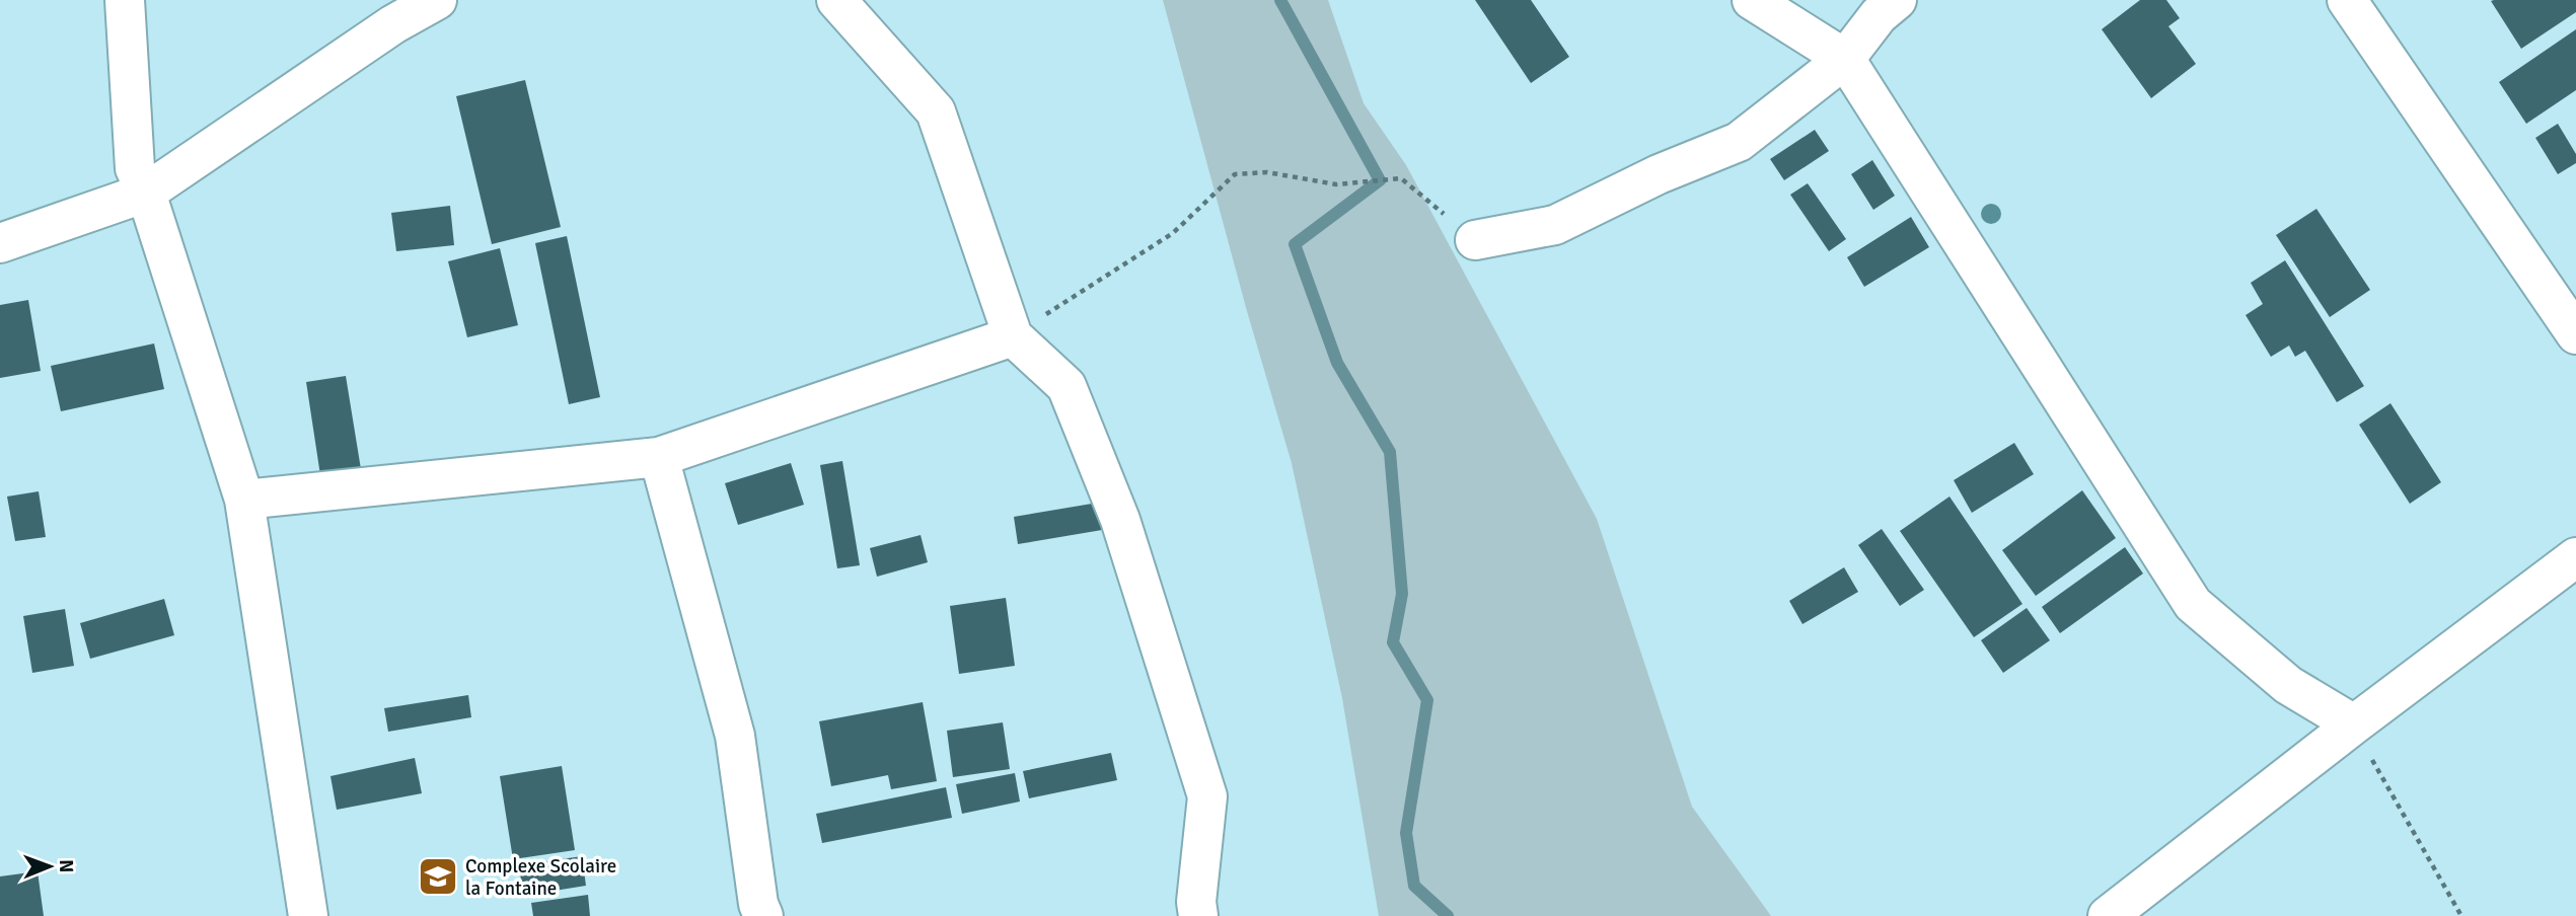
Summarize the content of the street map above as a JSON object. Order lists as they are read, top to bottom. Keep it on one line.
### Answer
{"places":{"school or university":["Complexe Scolaire la Fontaine"]},"north":"right"}
